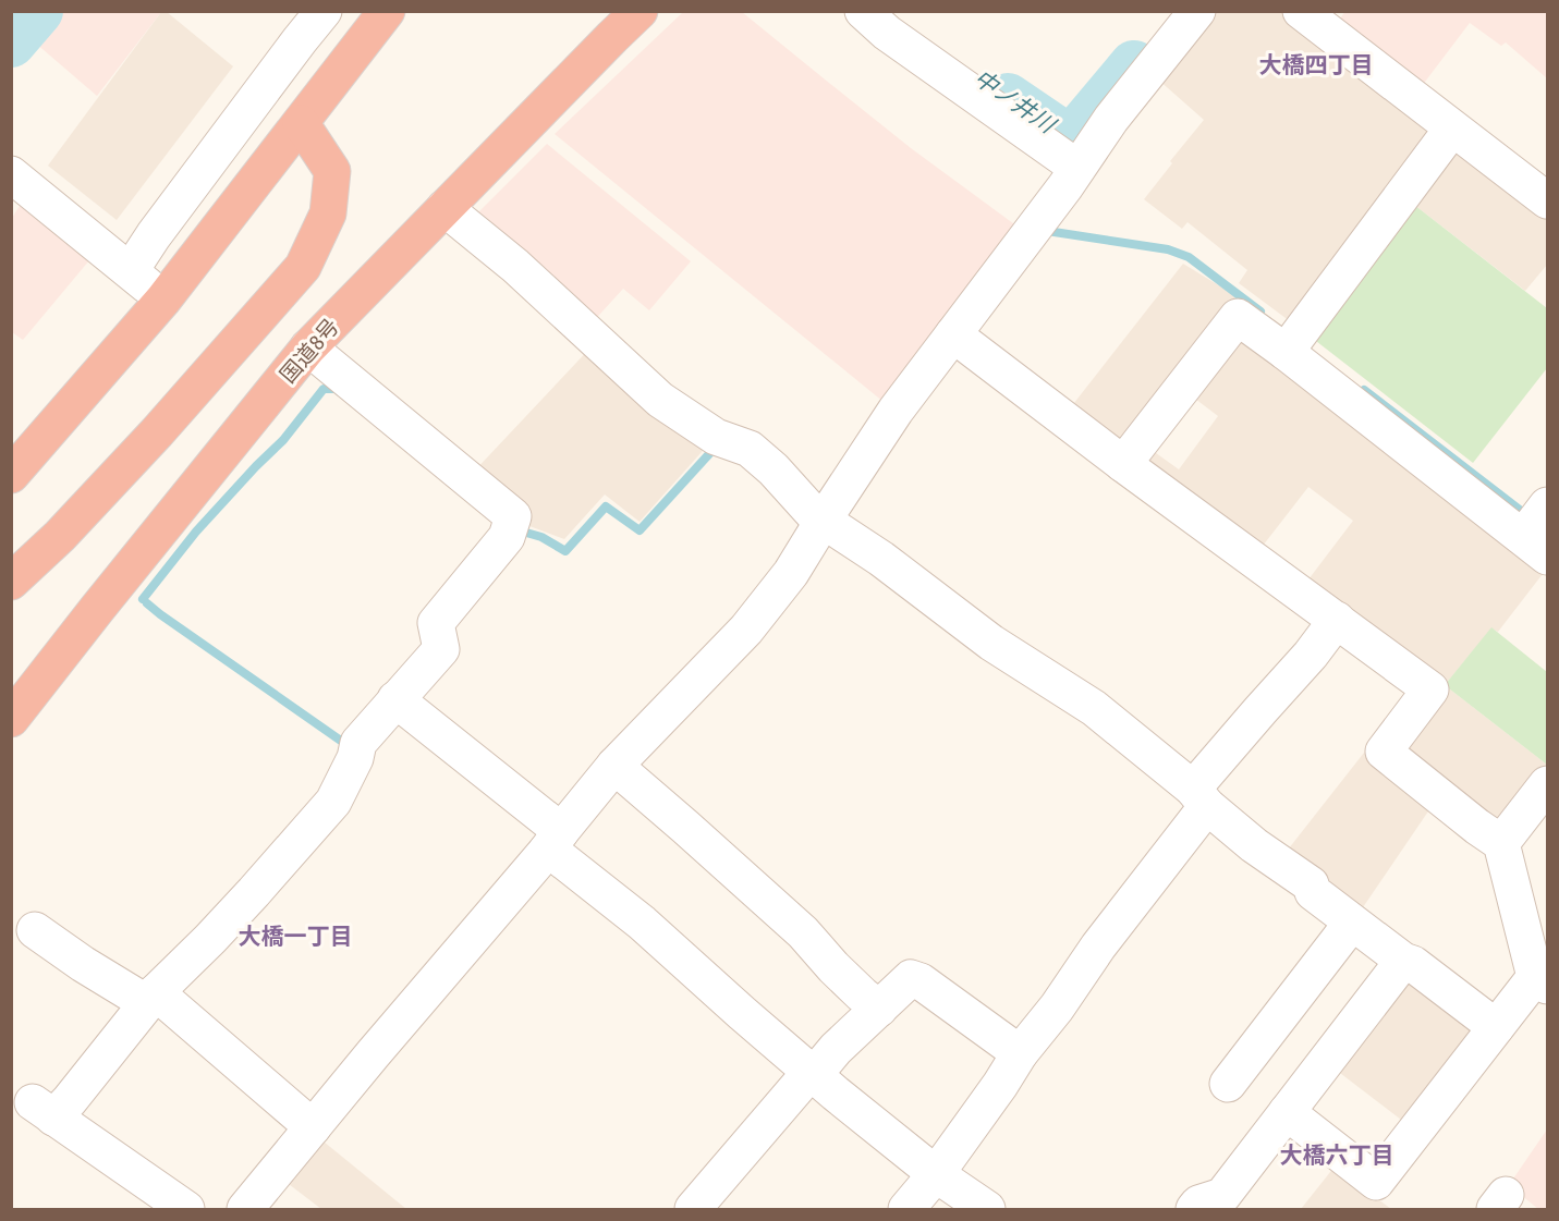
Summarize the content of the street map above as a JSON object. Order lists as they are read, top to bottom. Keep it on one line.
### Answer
{"streets":{"highway":["国道8号"]},"districts":["大橋四丁目","大橋一丁目","大橋六丁目"],"water":["中ノ井川"]}
